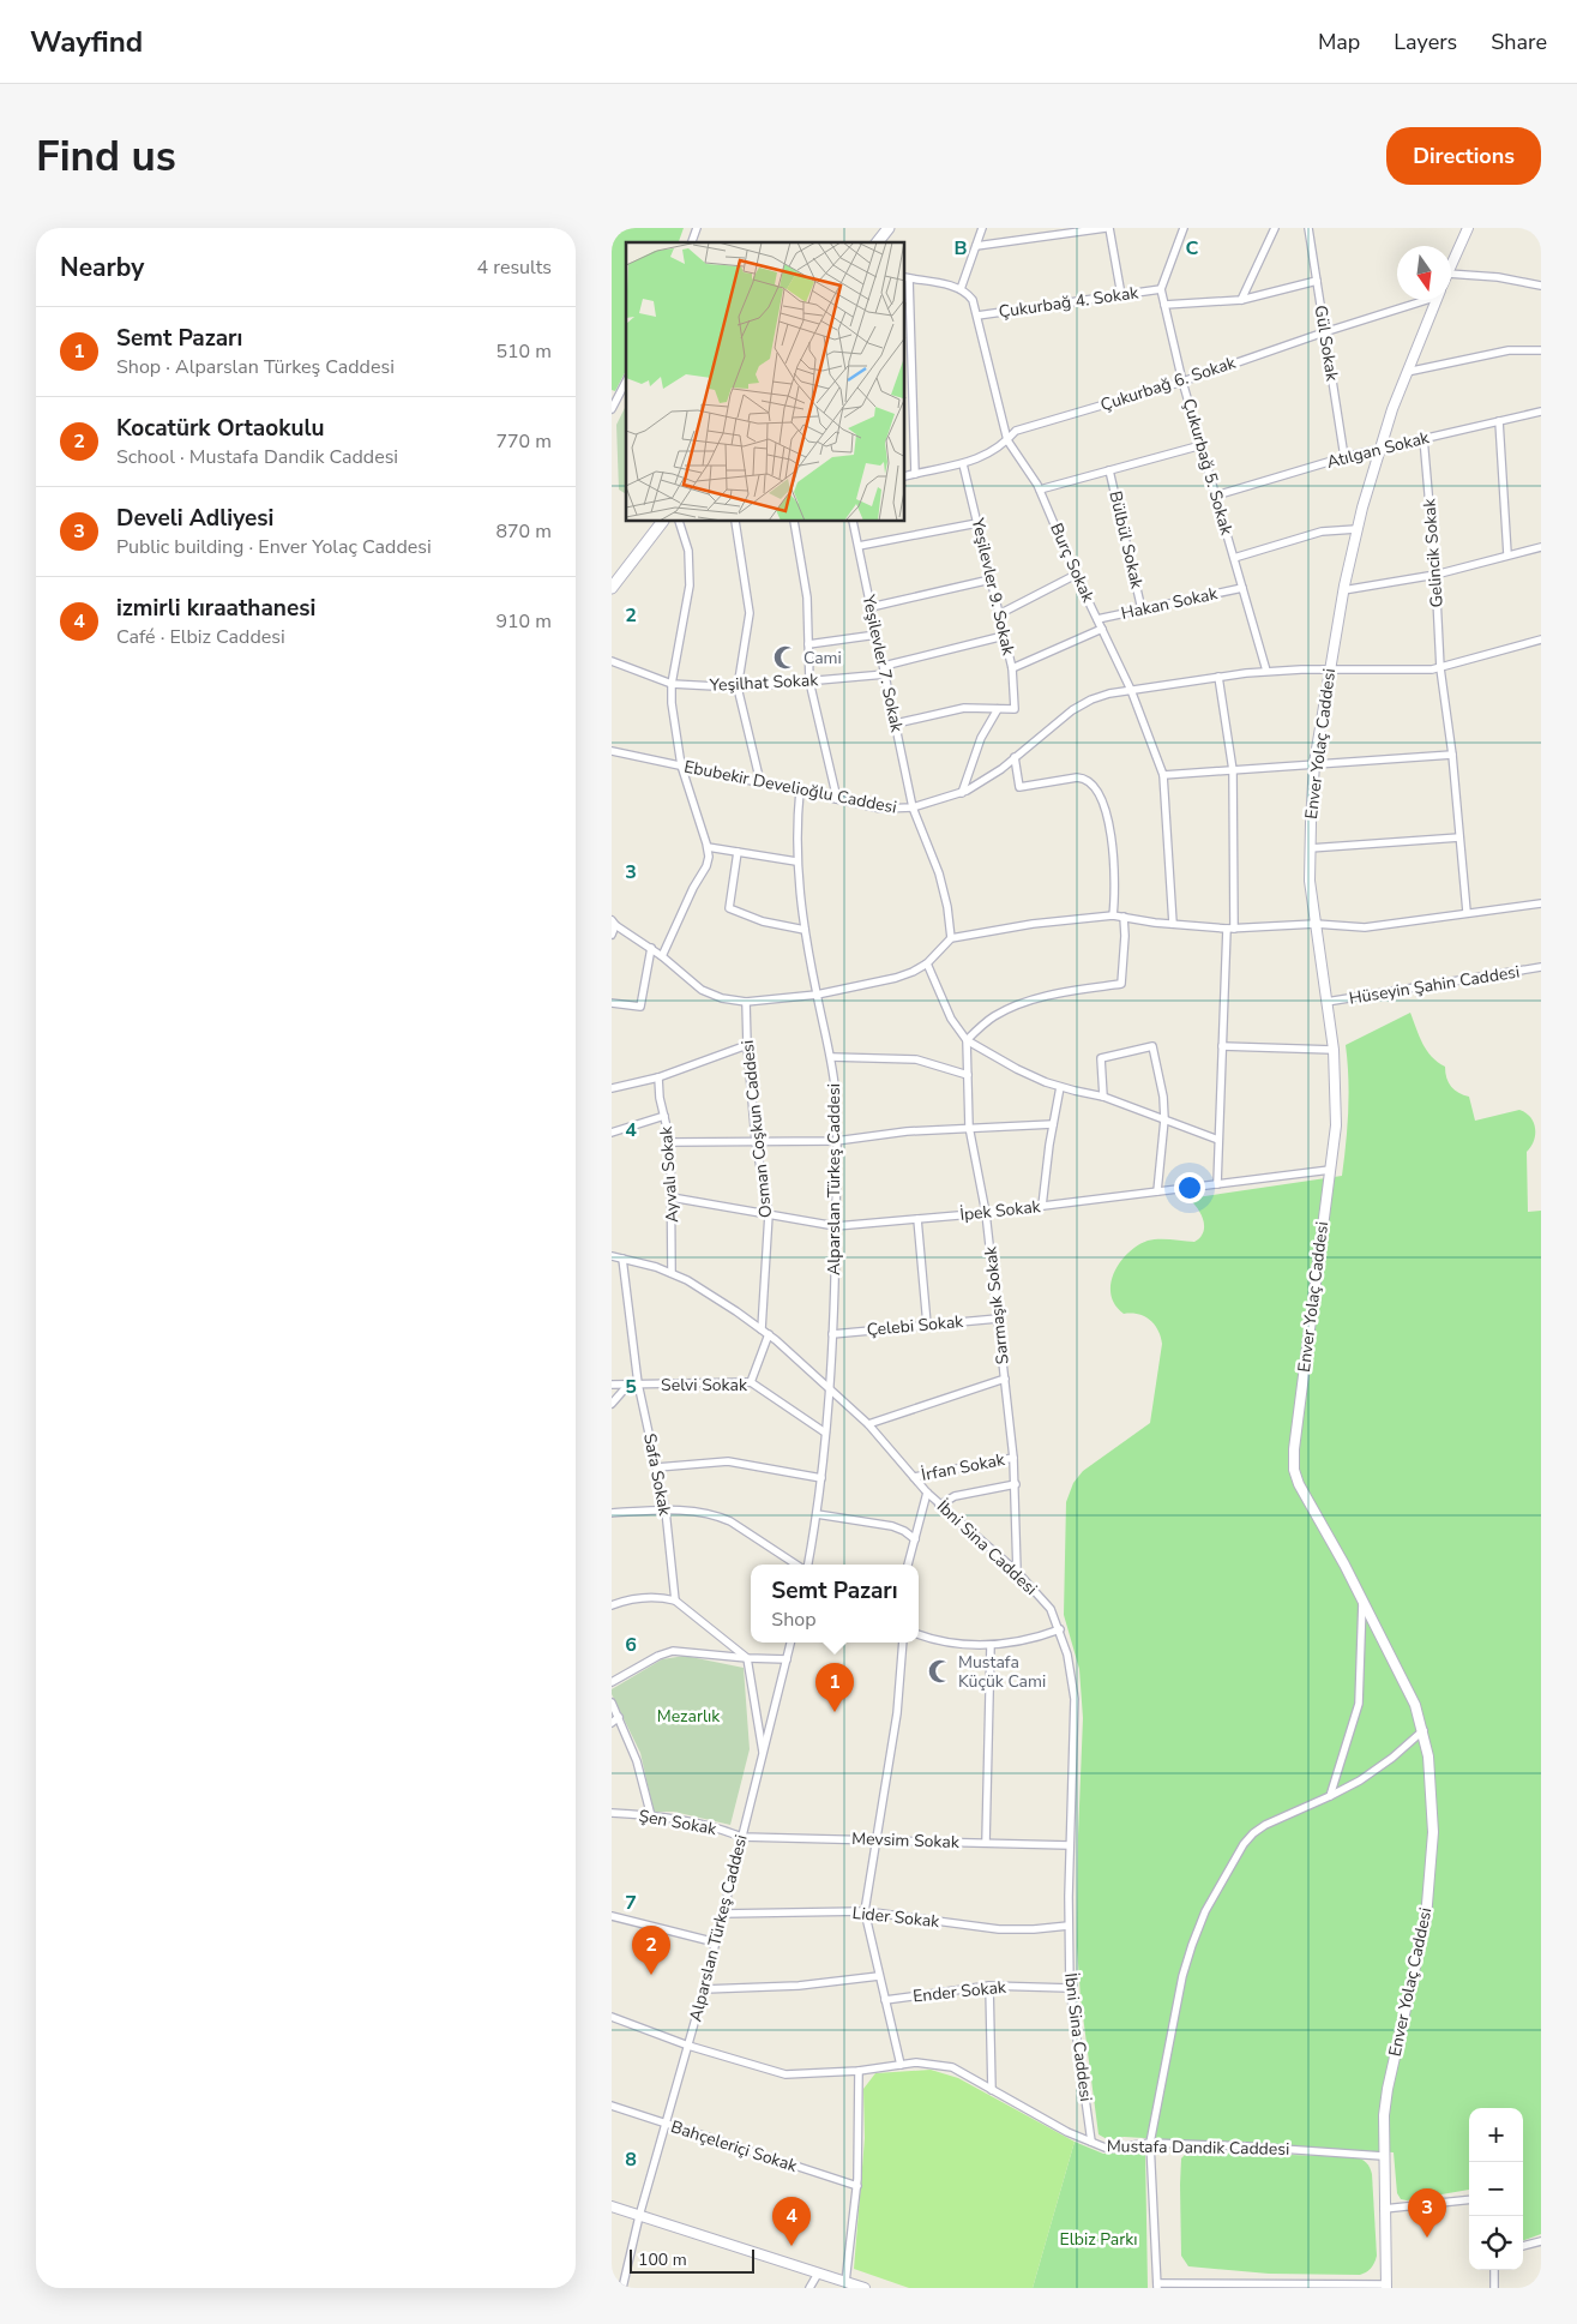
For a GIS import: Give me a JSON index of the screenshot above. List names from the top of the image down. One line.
{"streets":{"street":["Çukurbağ 4. Sokak","Gül Sokak","Çukurbağ 6. Sokak","Atılgan Sokak","Çukurbağ 5. Sokak","Bülbül Sokak","Gelincik Sokak","Burç Sokak","Yeşilevler 9. Sokak","Hakan Sokak","Yeşilevler 7. Sokak","Yeşilhat Sokak","Enver Yolaç Caddesi","Ebubekir Develioğlu Caddesi","Hüseyin Şahin Caddesi","Osman Coşkun Caddesi","Ayvalı Sokak","Alparslan Türkeş Caddesi","İpek Sokak","Sarmaşık Sokak","Çelebi Sokak","Selvi Sokak","İrfan Sokak","Safa Sokak","İbni Sina Caddesi","Şen Sokak","Mevsim Sokak","Lider Sokak","Ender Sokak","Bahçeleriçi Sokak","Mustafa Dandik Caddesi"]},"crossings":[["Çukurbağ 4. Sokak","Çukurbağ 5. Sokak"],["Çukurbağ 4. Sokak","Burç Sokak"],["Gül Sokak","Çukurbağ 6. Sokak"],["Gül Sokak","Atılgan Sokak"],["Çukurbağ 6. Sokak","Çukurbağ 5. Sokak"],["Çukurbağ 6. Sokak","Burç Sokak"],["Çukurbağ 6. Sokak","Yeşilevler 9. Sokak"],["Atılgan Sokak","Çukurbağ 5. Sokak"],["Atılgan Sokak","Gelincik Sokak"],["Atılgan Sokak","Enver Yolaç Caddesi"],["Çukurbağ 5. Sokak","Hakan Sokak"],["Çukurbağ 5. Sokak","Ebubekir Develioğlu Caddesi"],["Bülbül Sokak","Hakan Sokak"],["Gelincik Sokak","Ebubekir Develioğlu Caddesi"],["Burç Sokak","Hakan Sokak"],["Burç Sokak","Ebubekir Develioğlu Caddesi"],["Yeşilevler 9. Sokak","Yeşilhat Sokak"],["Yeşilevler 7. Sokak","Yeşilhat Sokak"],["Yeşilevler 7. Sokak","Ebubekir Develioğlu Caddesi"],["Enver Yolaç Caddesi","Ebubekir Develioğlu Caddesi"],["Enver Yolaç Caddesi","Hüseyin Şahin Caddesi"],["Enver Yolaç Caddesi","İpek Sokak"],["Enver Yolaç Caddesi","Mustafa Dandik Caddesi"],["Ebubekir Develioğlu Caddesi","Alparslan Türkeş Caddesi"],["Osman Coşkun Caddesi","İpek Sokak"],["Osman Coşkun Caddesi","Selvi Sokak"],["Osman Coşkun Caddesi","İbni Sina Caddesi"],["Ayvalı Sokak","İpek Sokak"],["Ayvalı Sokak","İbni Sina Caddesi"],["Alparslan Türkeş Caddesi","İpek Sokak"],["Alparslan Türkeş Caddesi","Çelebi Sokak"],["Alparslan Türkeş Caddesi","Selvi Sokak"],["Alparslan Türkeş Caddesi","İbni Sina Caddesi"],["Alparslan Türkeş Caddesi","Şen Sokak"],["Alparslan Türkeş Caddesi","Mevsim Sokak"],["Alparslan Türkeş Caddesi","Lider Sokak"],["Alparslan Türkeş Caddesi","Bahçeleriçi Sokak"],["Alparslan Türkeş Caddesi","Mustafa Dandik Caddesi"],["İpek Sokak","Sarmaşık Sokak"],["Sarmaşık Sokak","Çelebi Sokak"],["Sarmaşık Sokak","İrfan Sokak"],["Sarmaşık Sokak","İbni Sina Caddesi"],["Selvi Sokak","Safa Sokak"],["İrfan Sokak","İbni Sina Caddesi"],["Safa Sokak","İbni Sina Caddesi"],["İbni Sina Caddesi","Mevsim Sokak"],["İbni Sina Caddesi","Lider Sokak"],["İbni Sina Caddesi","Ender Sokak"],["İbni Sina Caddesi","Mustafa Dandik Caddesi"],["Şen Sokak","Mevsim Sokak"]],"parks":["Mezarlık","Elbiz Parkı"],"places":{"mosque":["Cami","Mustafa Küçük Cami"]},"scale_bar":"100 m","north":"bottom","page":{"header":"Wayfind","nav":["Map","Layers","Share"],"buttons":"Directions","title":"Find us","heading":["Nearby","4 results"],"list":[{"mark":"1","name":"Semt Pazarı","note":"Shop · Alparslan Türkeş Caddesi","value":"510 m"},{"mark":"2","name":"Kocatürk Ortaokulu","note":"School · Mustafa Dandik Caddesi","value":"770 m"},{"mark":"3","name":"Develi Adliyesi","note":"Public building · Enver Yolaç Caddesi","value":"870 m"},{"mark":"4","name":"izmirli kıraathanesi","note":"Café · Elbiz Caddesi","value":"910 m"}],"popup":["Semt Pazarı","Shop"],"pins":["1","2","3","4"],"map_buttons":["+","−"],"scale":"100 m"},"grid":{"columns":["B","C"],"rows":["2","3","4","5","6","7","8"]}}
